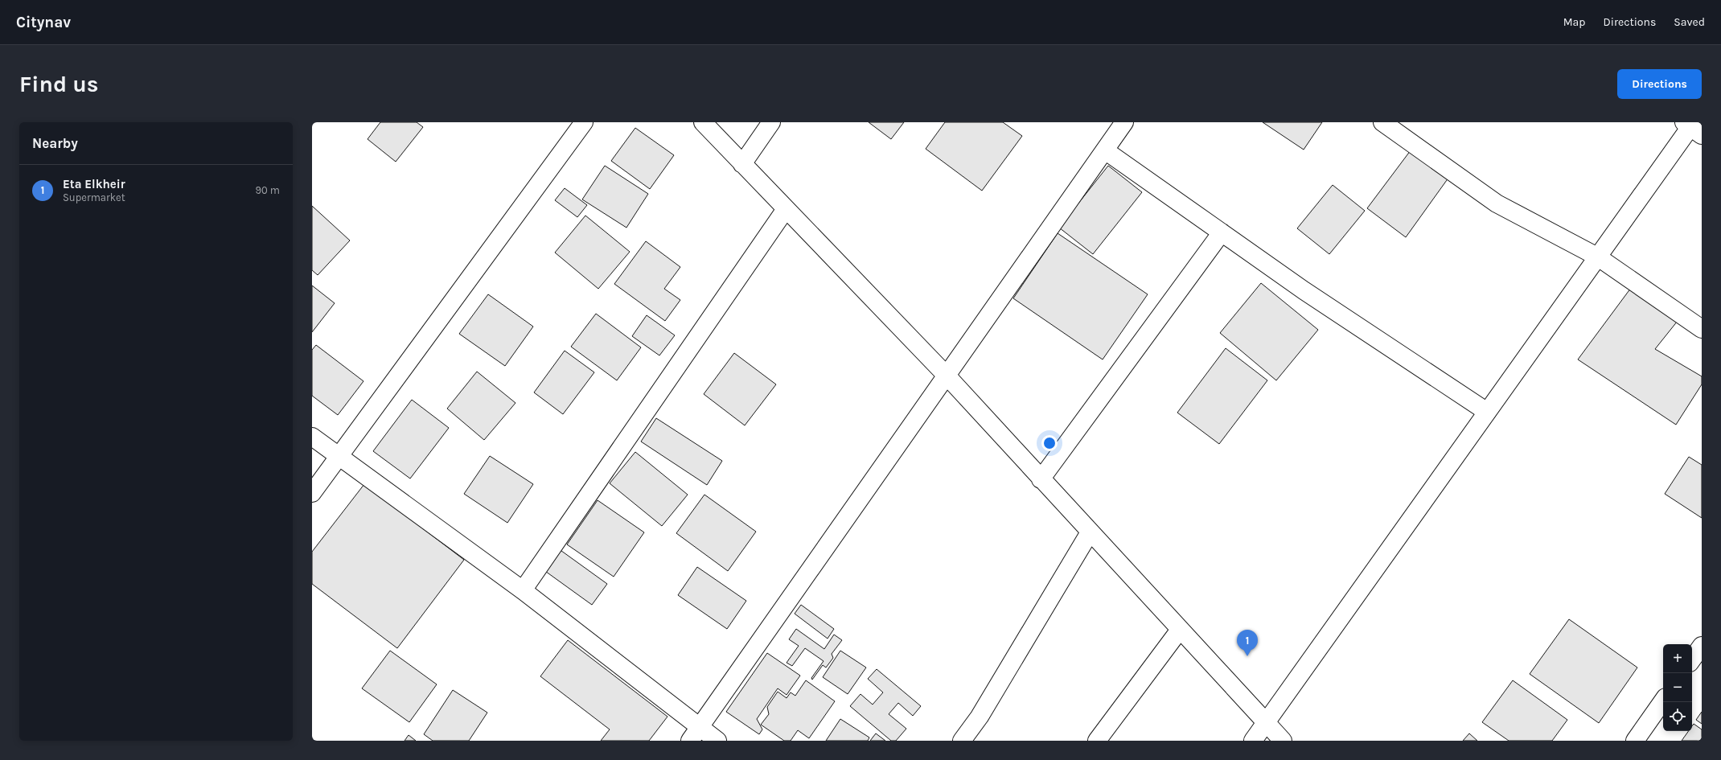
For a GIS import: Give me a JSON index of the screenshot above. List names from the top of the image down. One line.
{"page":{"header":"Citynav","nav":["Map","Directions","Saved"],"buttons":"Directions","title":"Find us","heading":"Nearby","list":[{"mark":"1","name":"Eta Elkheir","note":"Supermarket","value":"90 m"}],"pins":"1","map_buttons":["+","−"]}}
